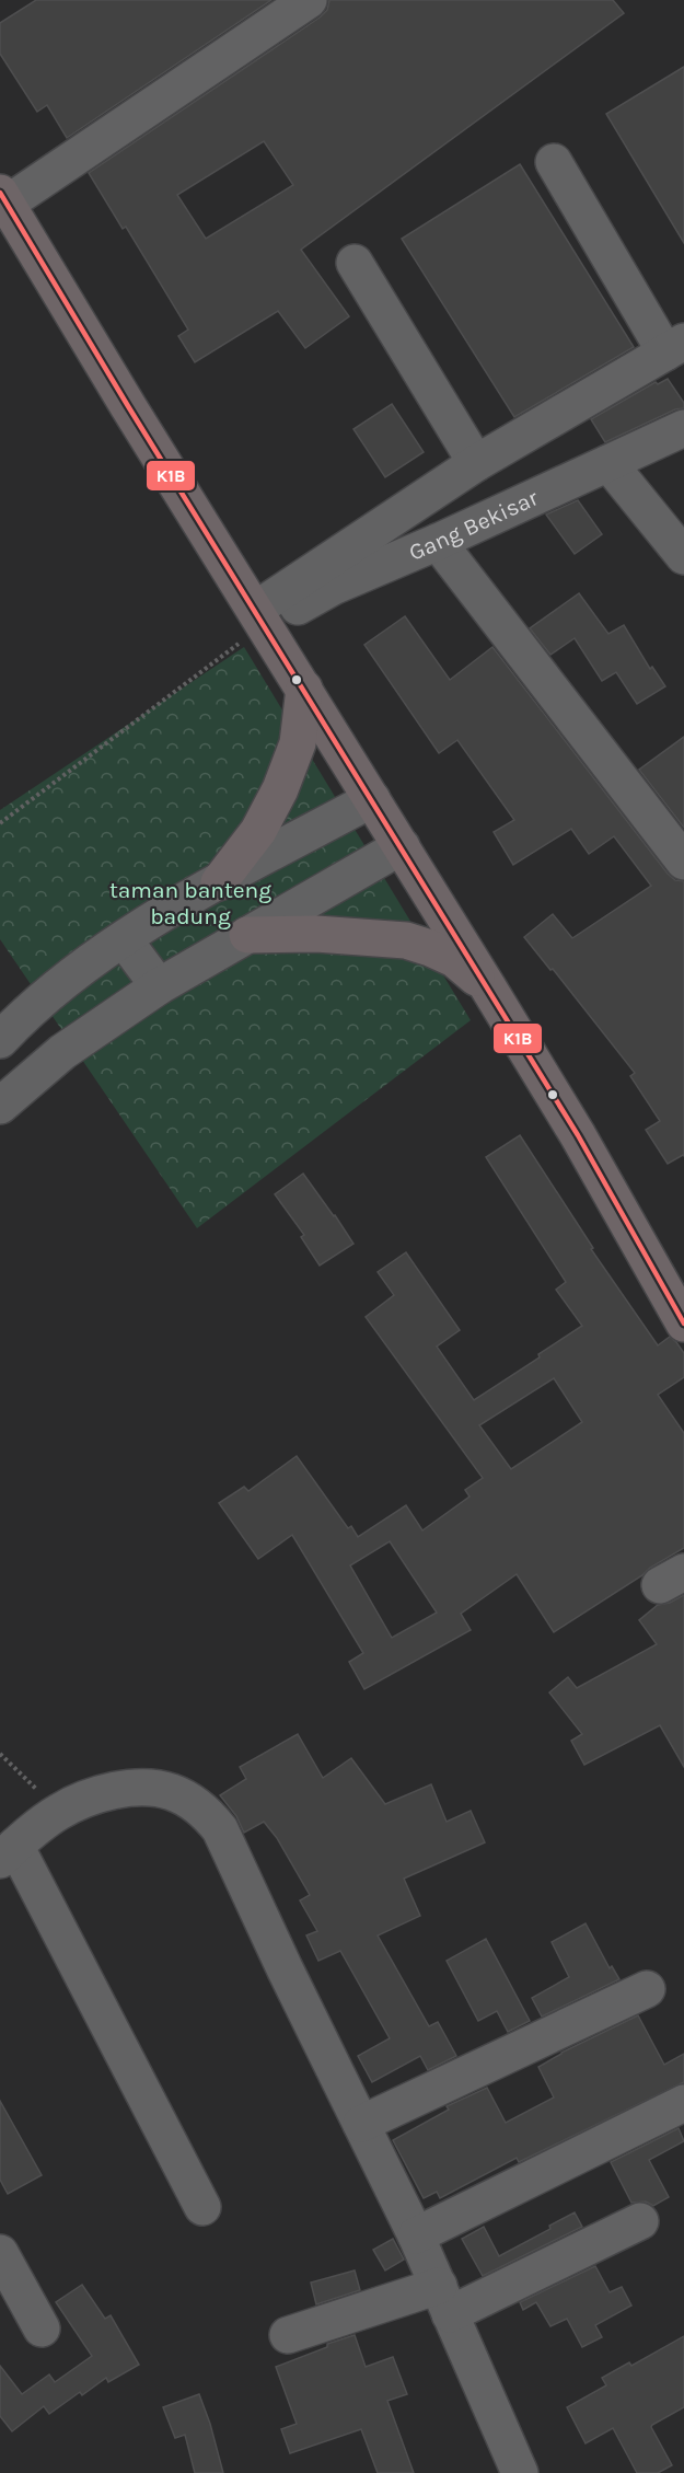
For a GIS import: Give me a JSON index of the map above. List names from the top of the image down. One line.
{"streets":{"street":["Gang Bekisar"]},"parks":["taman banteng badung"],"lines":["transit line K1B"]}
